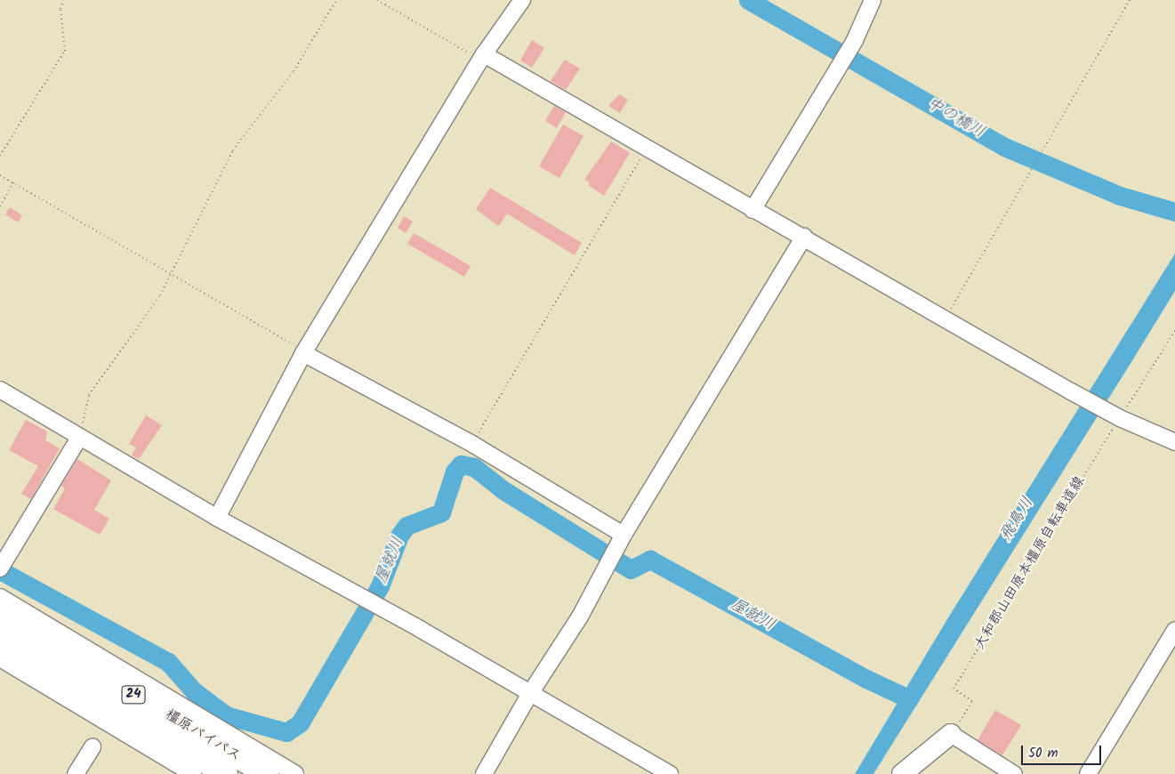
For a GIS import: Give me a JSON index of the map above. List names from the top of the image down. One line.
{"streets":{"highway":["24","橿原バイパス"],"path":["大和郡山田原本橿原自転車道線"]},"water":["中の橋川","飛鳥川","屋就川"],"scale_bar":"50 m"}
